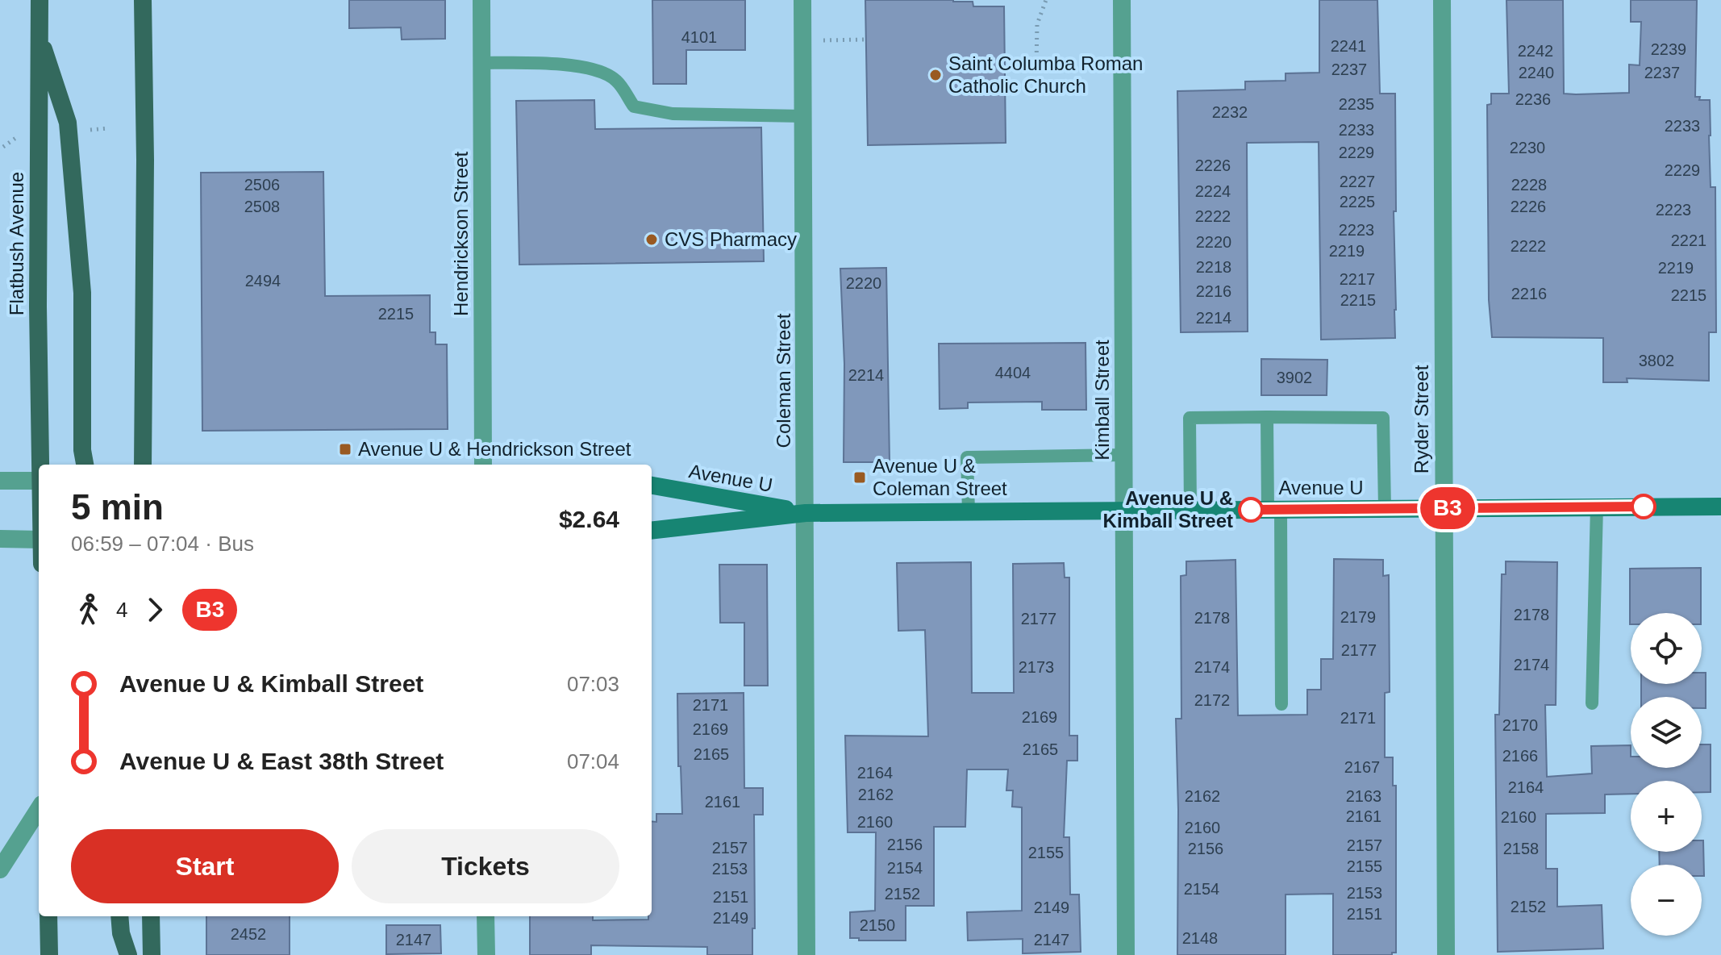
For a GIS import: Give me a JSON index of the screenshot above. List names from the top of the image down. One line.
{"streets":{"main road":["Flatbush Avenue","Avenue U"],"street":["Hendrickson Street","Coleman Street","Kimball Street","Ryder Street"]},"crossings":[["Coleman Street","Avenue U"],["Kimball Street","Avenue U"],["Ryder Street","Avenue U"]],"places":{"other":["Saint Columba Roman Catholic Church","CVS Pharmacy","Avenue U & Kimball Street"],"transit":["Avenue U & Hendrickson Street","Avenue U & Coleman Street"]},"lines":["bus line B3"],"house_numbers":["4101","2241","2239","2242","2237","2240","2237","2236","2235","2232","2233","2233","2230","2229","2226","2229","2227","2506","2228","2224","2225","2508","2226","2223","2222","2223","2221","2220","2222","2219","2218","2219","2217","2494","2220","2216","2216","2215","2215","2215","2214","3802","4404","2214","3902","2178","2179","2178","2177","2177","2174","2173","2174","2172","2171","2169","2171","2170","2169","2165","2165","2166","2167","2164","2164","2162","2162","2163","2161","2161","2160","2160","2160","2156","2157","2157","2156","2158","2155","2155","2154","2153","2154","2153","2152","2151","2152","2149","2151","2149","2150","2452","2148","2147","2147"],"page":{"on_map":"B3","heading":["5 min","06:59 – 07:04 · Bus","$2.64"],"legs":["4","B3"],"map_buttons":["+","−"],"list":[{"name":"Avenue U & Kimball Street","value":"07:03"},{"name":"Avenue U & East 38th Street","value":"07:04"}],"buttons":["Start","Tickets"]}}
